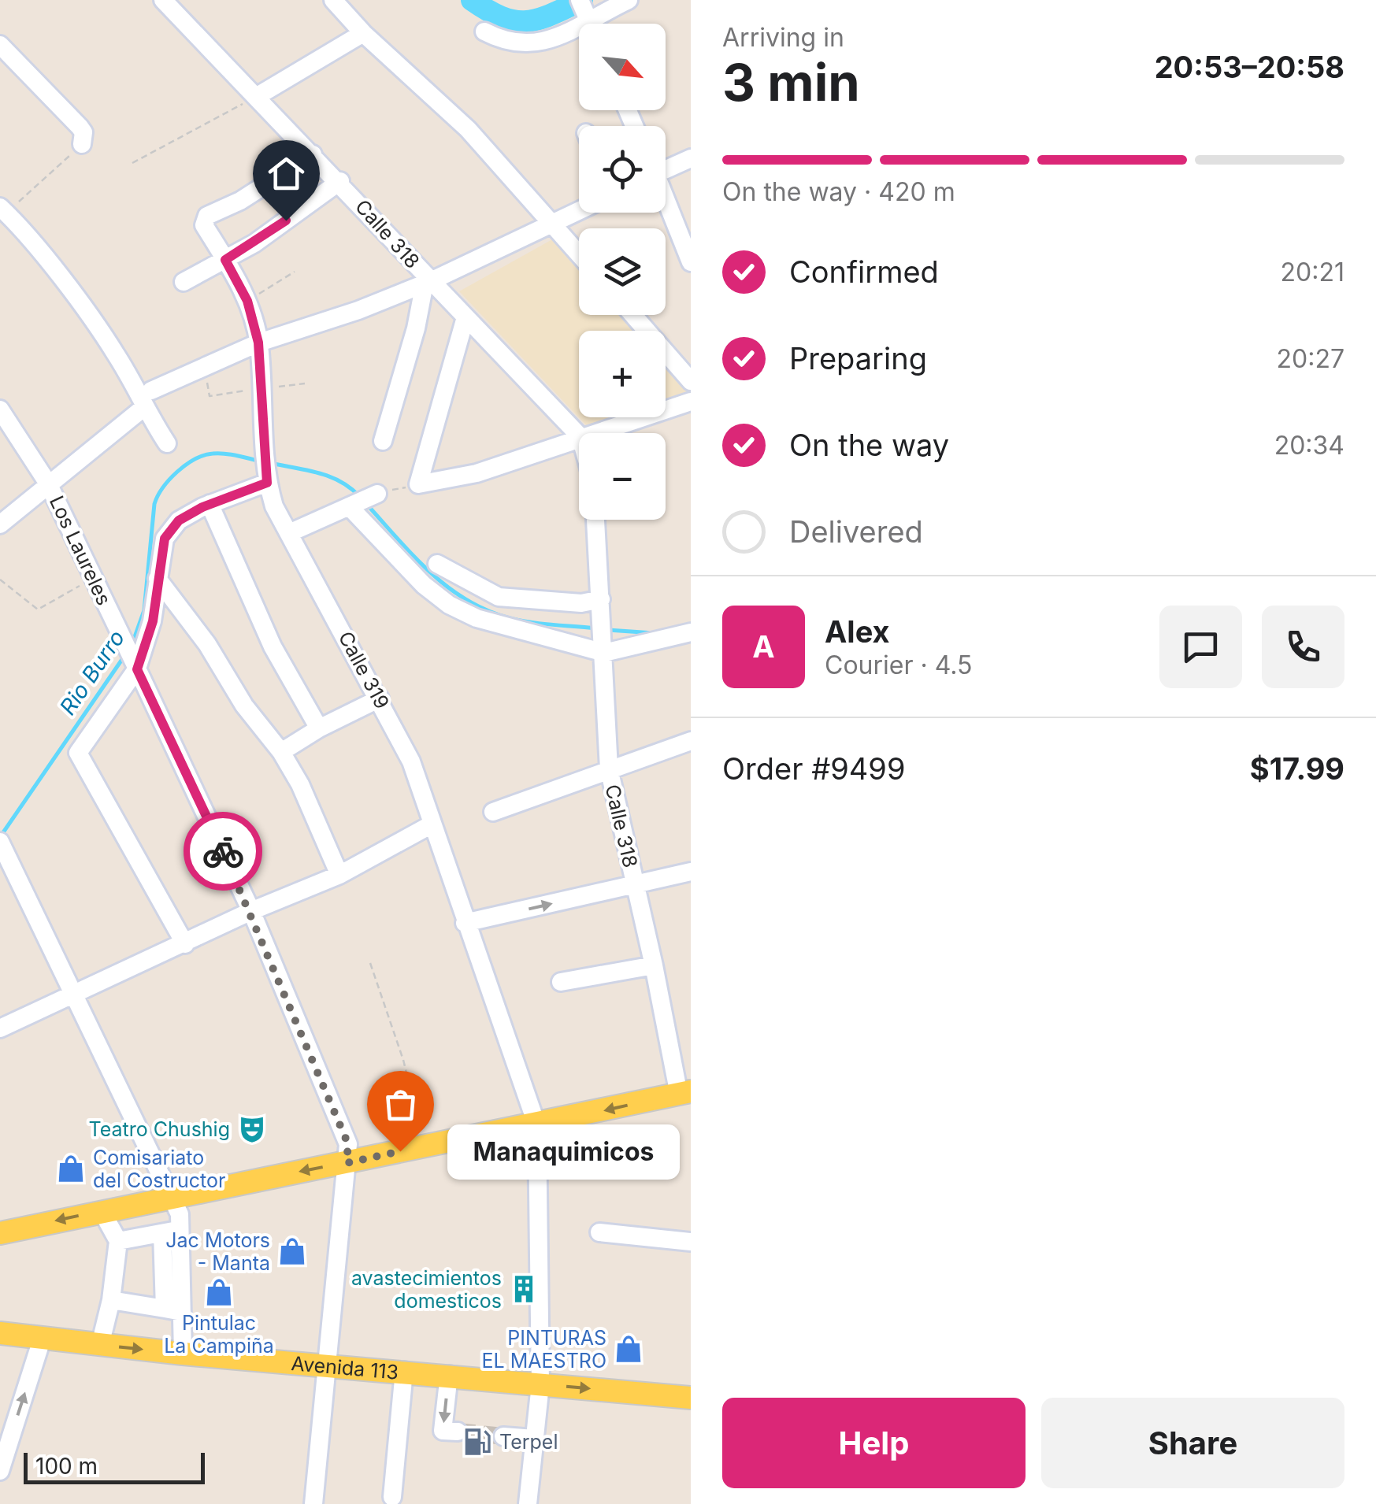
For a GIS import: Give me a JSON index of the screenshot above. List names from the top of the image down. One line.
{"streets":{"main road":["Avenida 113"],"street":["Calle 318","Los Laureles","Calle 319"]},"crossings":[["Calle 318","Calle 319"],["Los Laureles","Avenida 113"],["Calle 319","Avenida 113"]],"water":["Rio Burro"],"places":{"theatre":["Teatro Chushig"],"other":["Manaquimicos"],"shop":["Comisariato del Costructor","Jac Motors - Manta","Pintulac La Campiña","PINTURAS EL MAESTRO"],"building":["avastecimientos domesticos"],"fuel station":["Terpel"]},"scale_bar":"100 m","north":"bottom right","page":{"heading":["3 min","Arriving in","20:53–20:58"],"panel":["Alex","Courier · 4.5","Order #9499","$17.99"],"map_buttons":["+","−"],"bar":"On the way · 420 m","list":[["Confirmed","20:21"],["Preparing","20:27"],["On the way","20:34"],"Delivered"],"round":"A","bubble":"Manaquimicos","buttons":["Help","Share"],"scale":"100 m"}}
